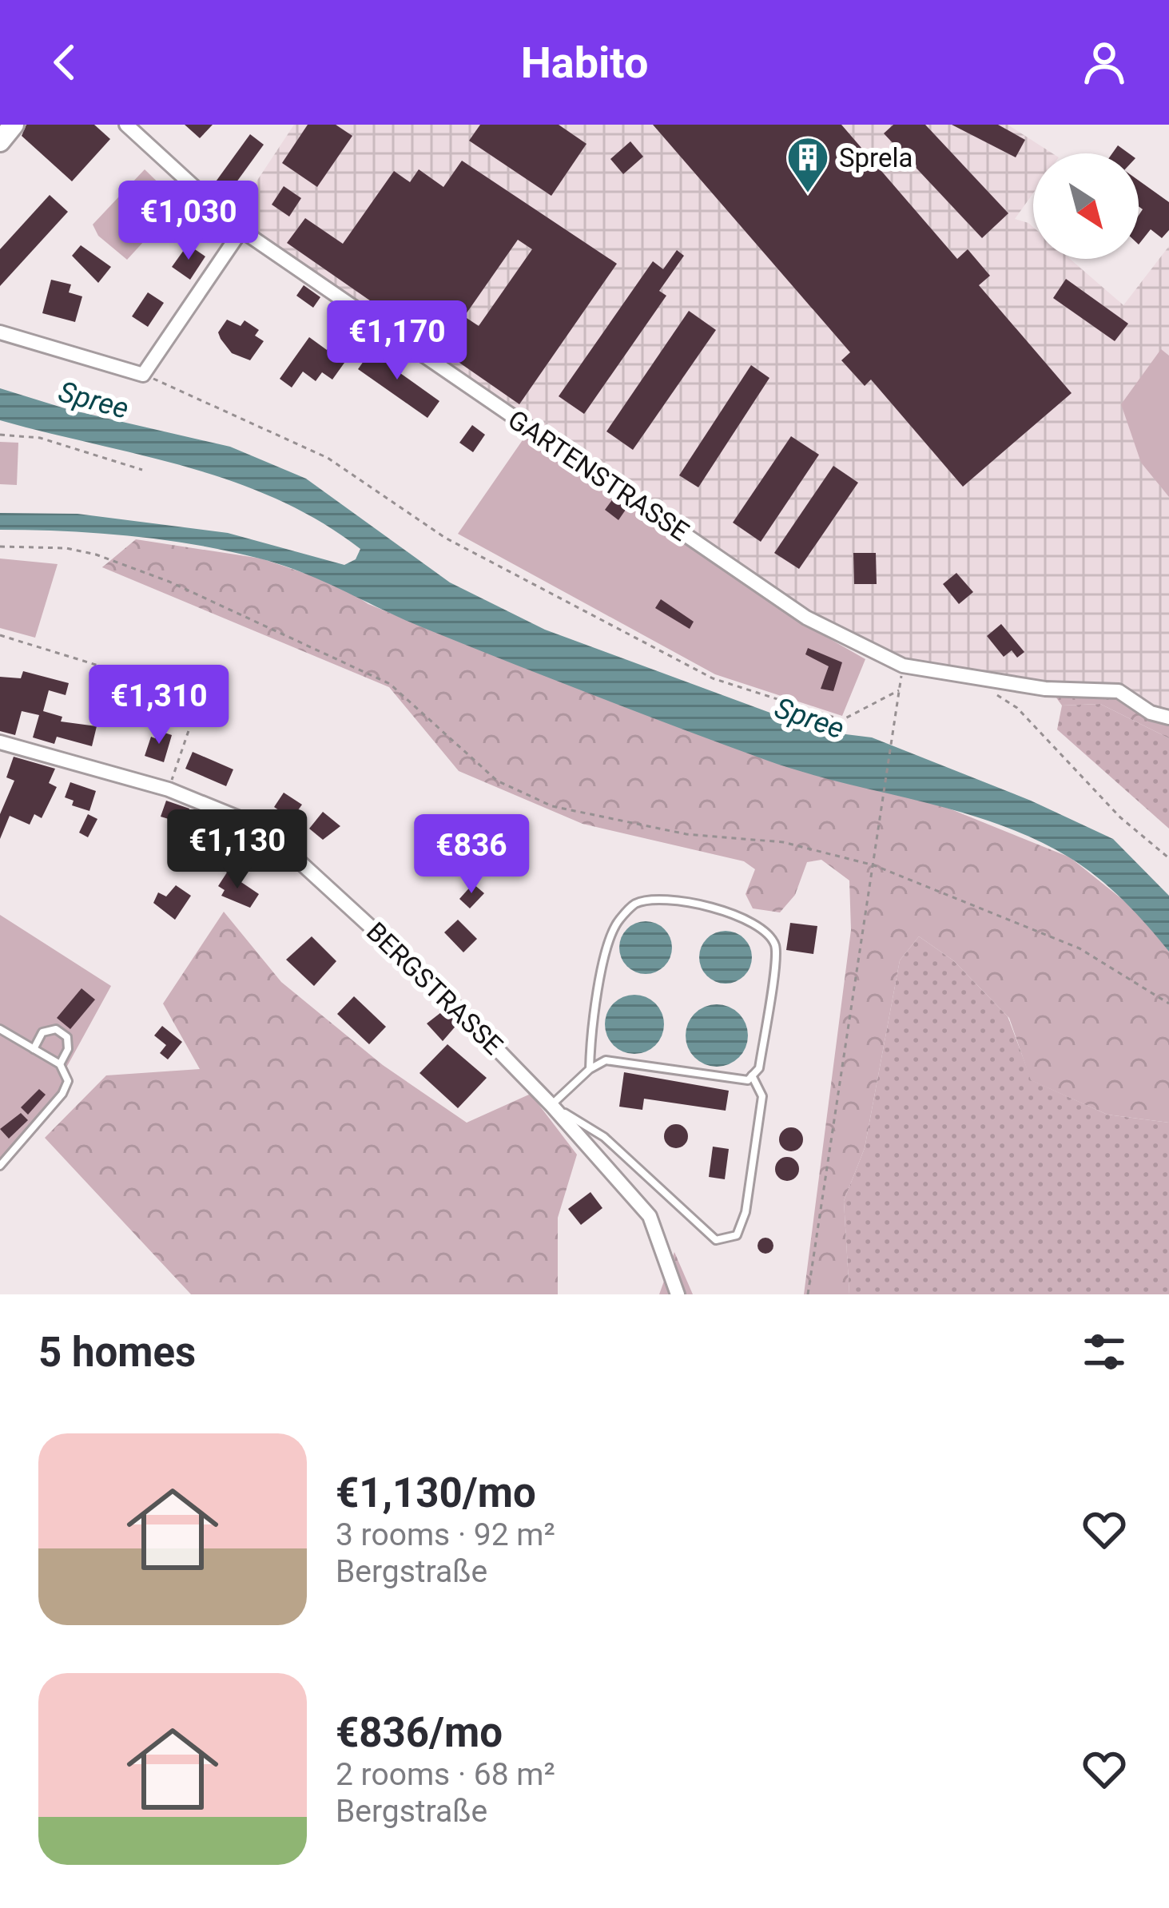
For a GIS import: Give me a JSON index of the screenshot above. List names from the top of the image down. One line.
{"streets":{"street":["GARTENSTRASSE","BERGSTRASSE"]},"water":["Spree"],"places":{"building":["Sprela"]},"north":"bottom right","page":{"header":"Habito","price":["€1,030","€1,170","€1,310","€1,130","€836"],"heading":"5 homes","list":[{"name":"€1,130/mo","note":"3 rooms · 92 m² · Bergstraße"},{"name":"€836/mo","note":"2 rooms · 68 m² · Bergstraße"}]}}
